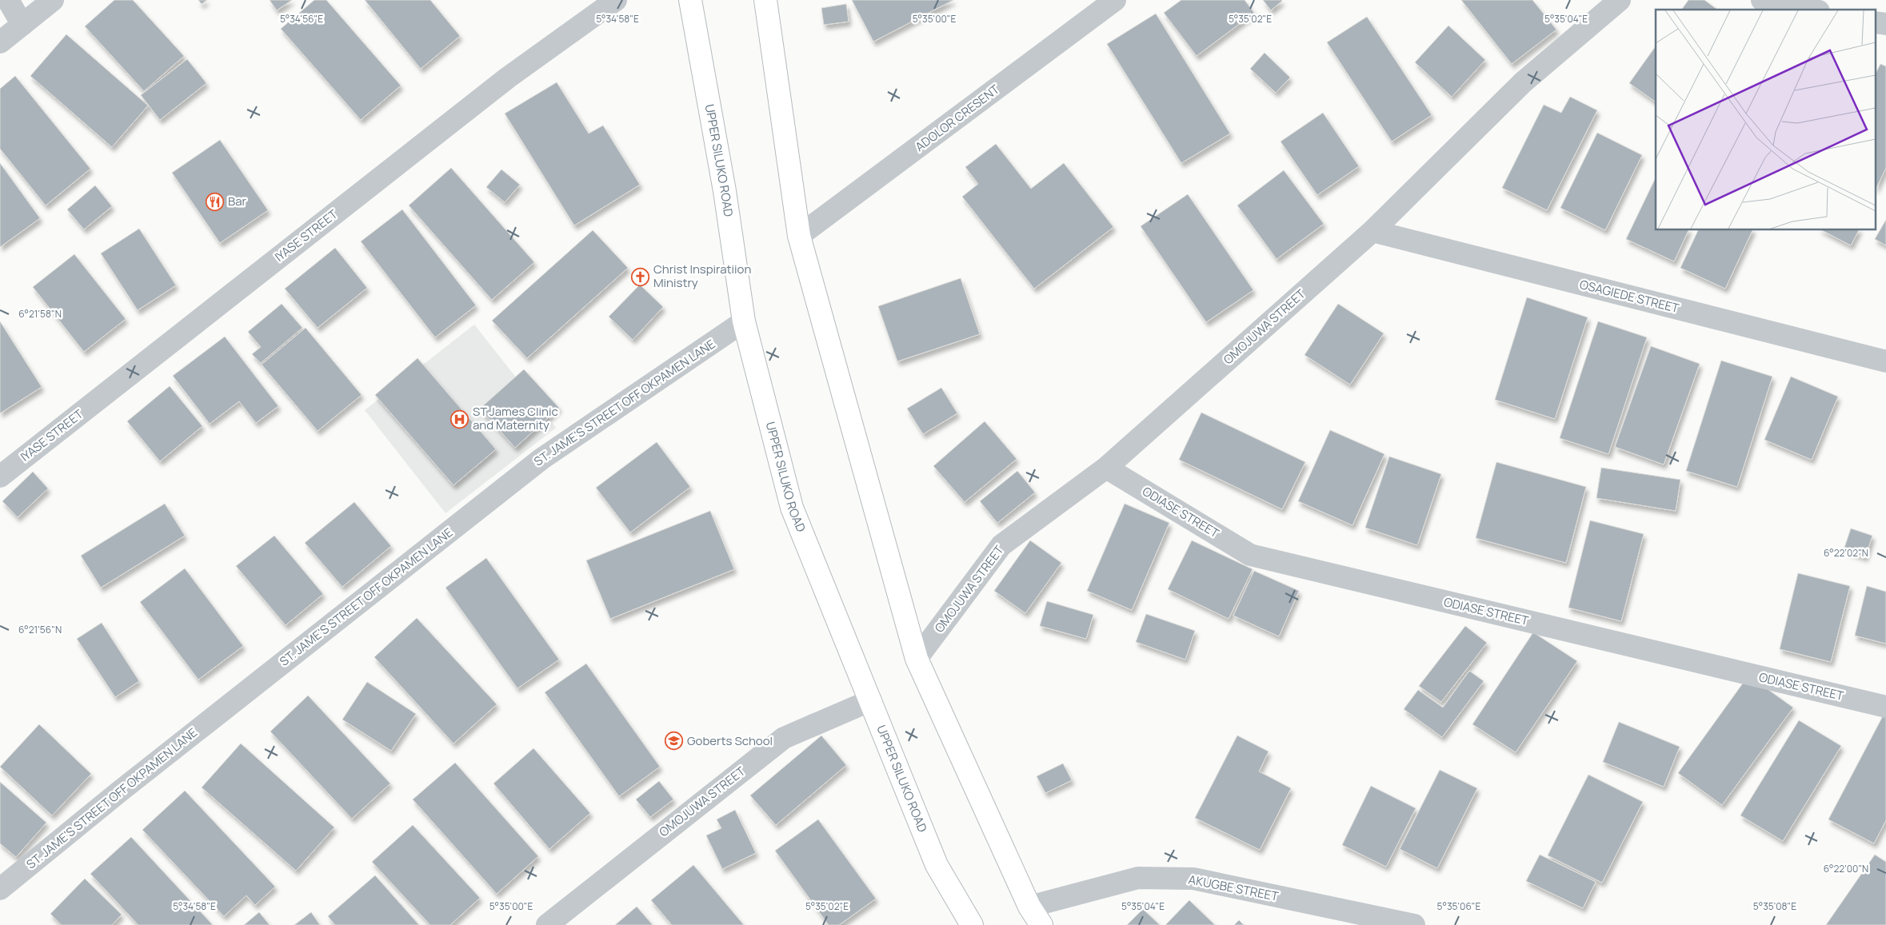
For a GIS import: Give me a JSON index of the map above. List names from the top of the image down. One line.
{"streets":{"main road":["UPPER SILUKO ROAD"],"street":["ADOLOR CRESENT","IYASE STREET","OSAGIEDE STREET","OMOJUWA STREET","ST. JAME'S STREET OFF OKPAMEN LANE","ODIASE STREET","AKUGBE STREET"]},"crossings":[["UPPER SILUKO ROAD","OMOJUWA STREET"],["UPPER SILUKO ROAD","ST. JAME'S STREET OFF OKPAMEN LANE"],["OSAGIEDE STREET","OMOJUWA STREET"],["OMOJUWA STREET","ODIASE STREET"]],"places":{"restaurant":["Bar"],"church":["Christ Inspiratiion Ministry"],"hospital":["ST James Clinic and Maternity"],"school or university":["Goberts School"]},"coordinates":["5°34'56\"E","5°34'58\"E","5°35'00\"E","5°35'02\"E","5°35'04\"E","6°21'58\"N","6°22'02\"N","6°21'56\"N","6°22'00\"N","5°35'06\"E","5°35'08\"E"]}
